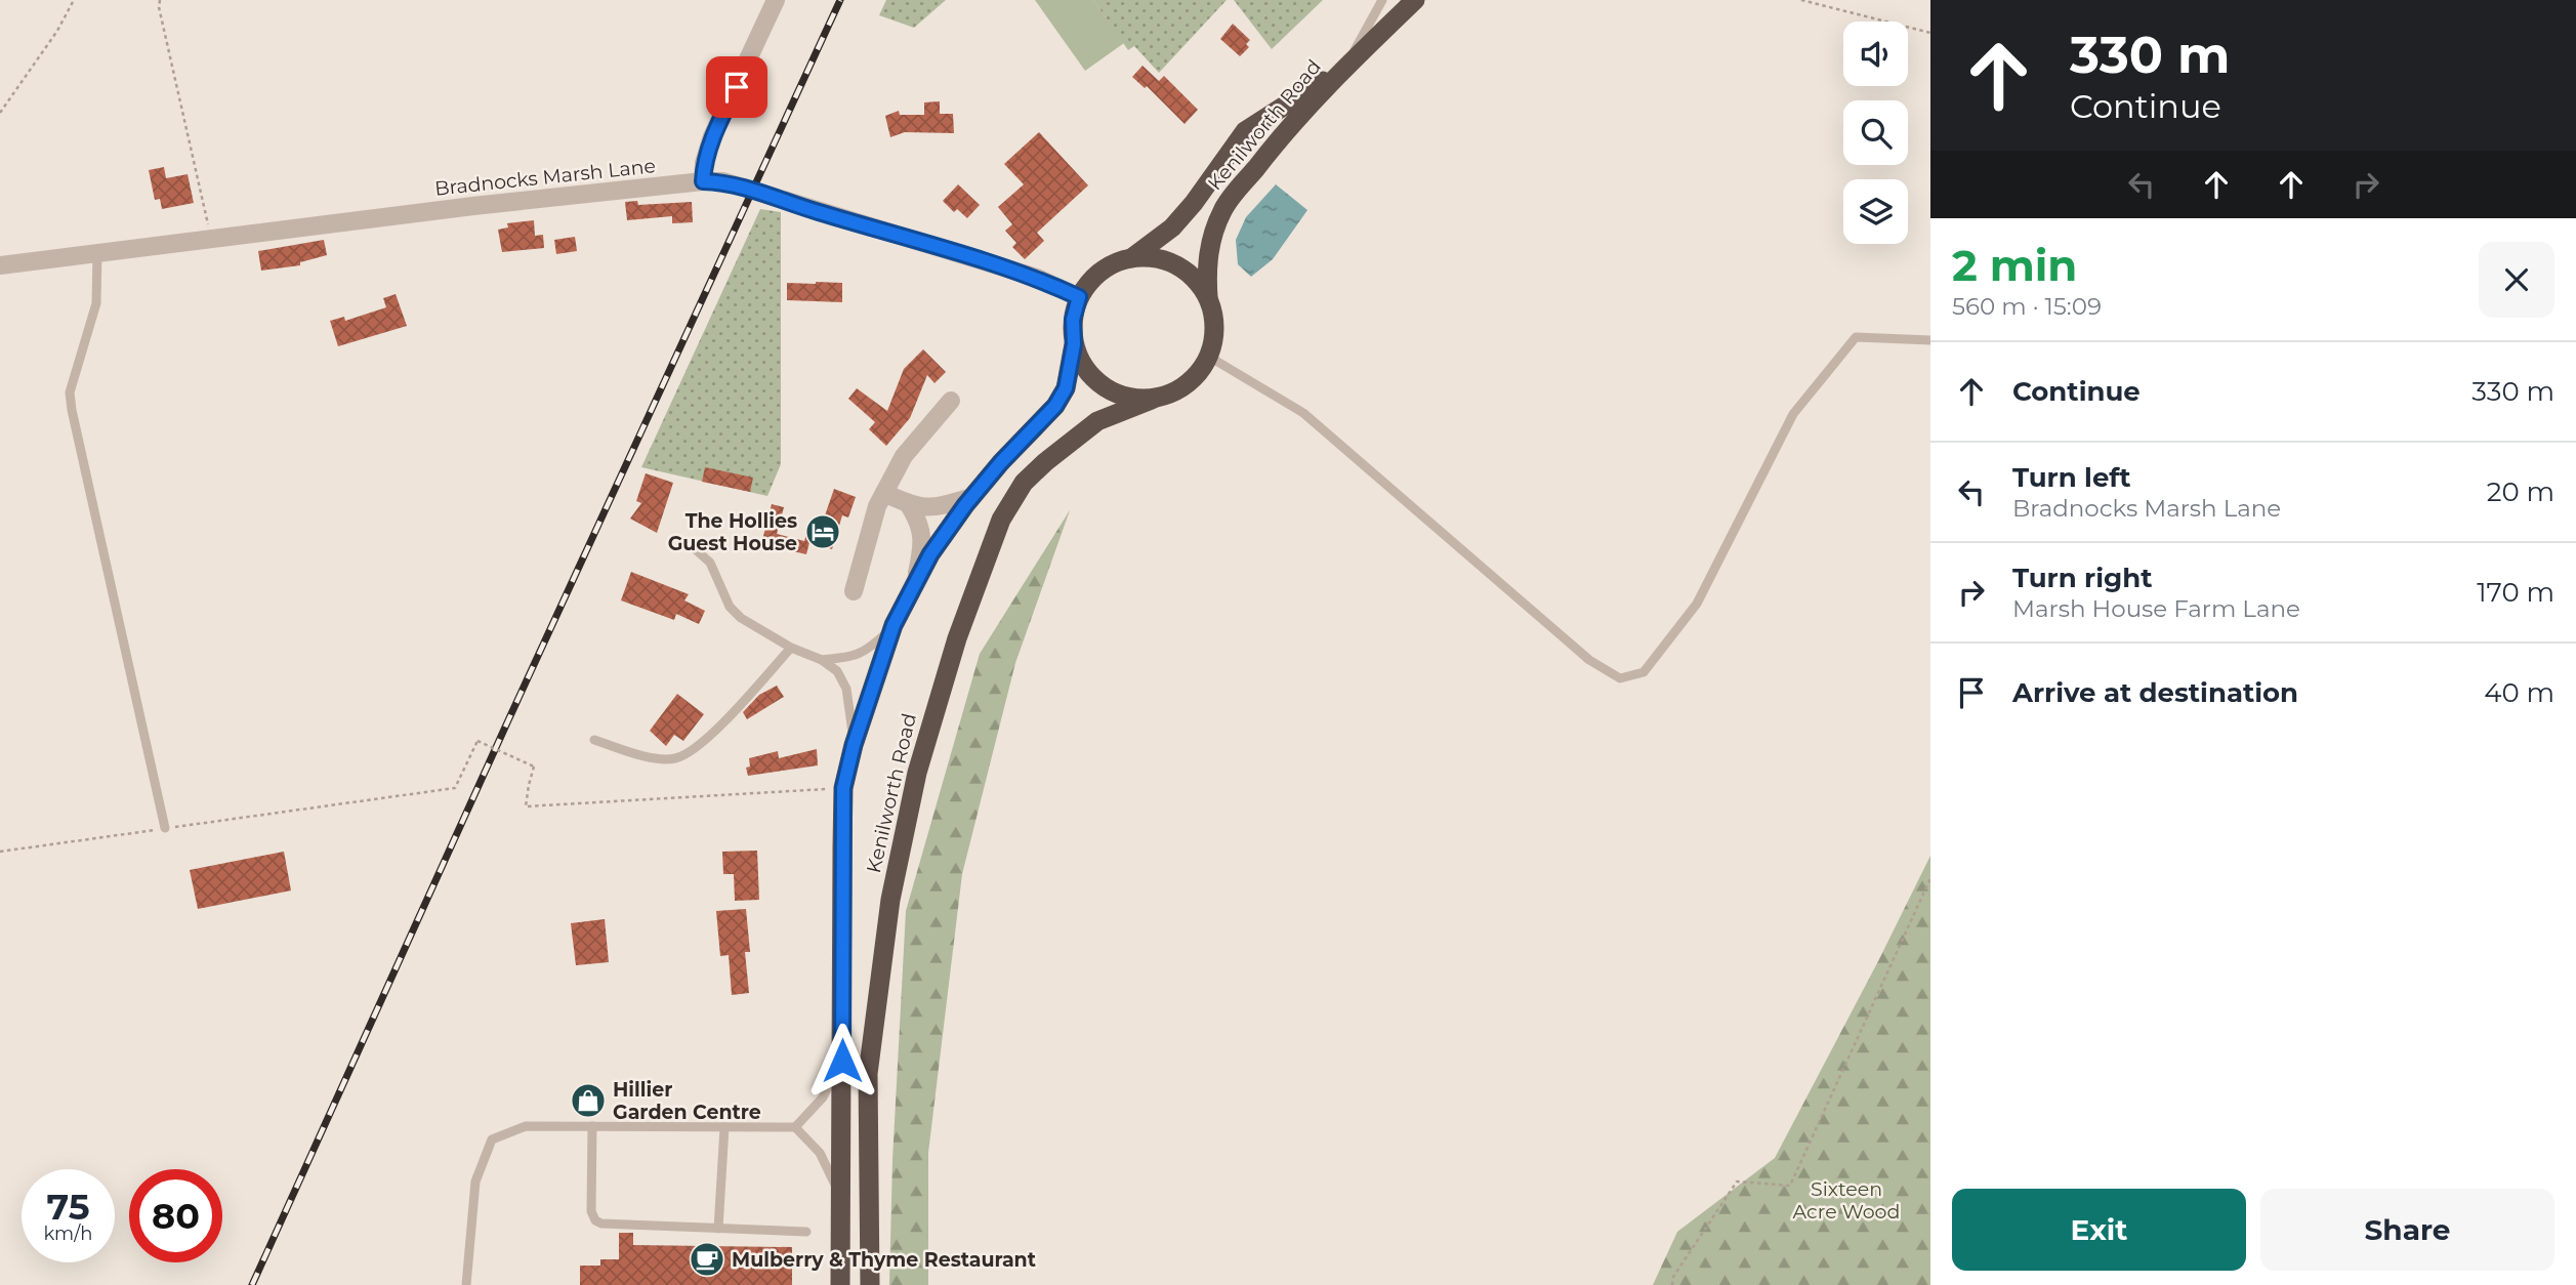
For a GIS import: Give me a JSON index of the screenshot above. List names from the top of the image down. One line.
{"streets":{"highway":["Kenilworth Road"],"street":["Bradnocks Marsh Lane"]},"crossings":[["Kenilworth Road","Bradnocks Marsh Lane"]],"parks":["Sixteen Acre Wood"],"places":{"hotel":["The Hollies Guest House"],"shop":["Hillier Garden Centre"],"cafe":["Mulberry & Thyme Restaurant"]},"page":{"turn":["330 m","Continue"],"heading":["2 min","560 m · 15:09"],"list":[{"name":"Continue","value":"330 m"},{"name":"Turn left","note":"Bradnocks Marsh Lane","value":"20 m"},{"name":"Turn right","note":"Marsh House Farm Lane","value":"170 m"},{"name":"Arrive at destination","value":"40 m"}],"speed":"75 km/h","limit":"80","buttons":["Exit","Share"]}}
